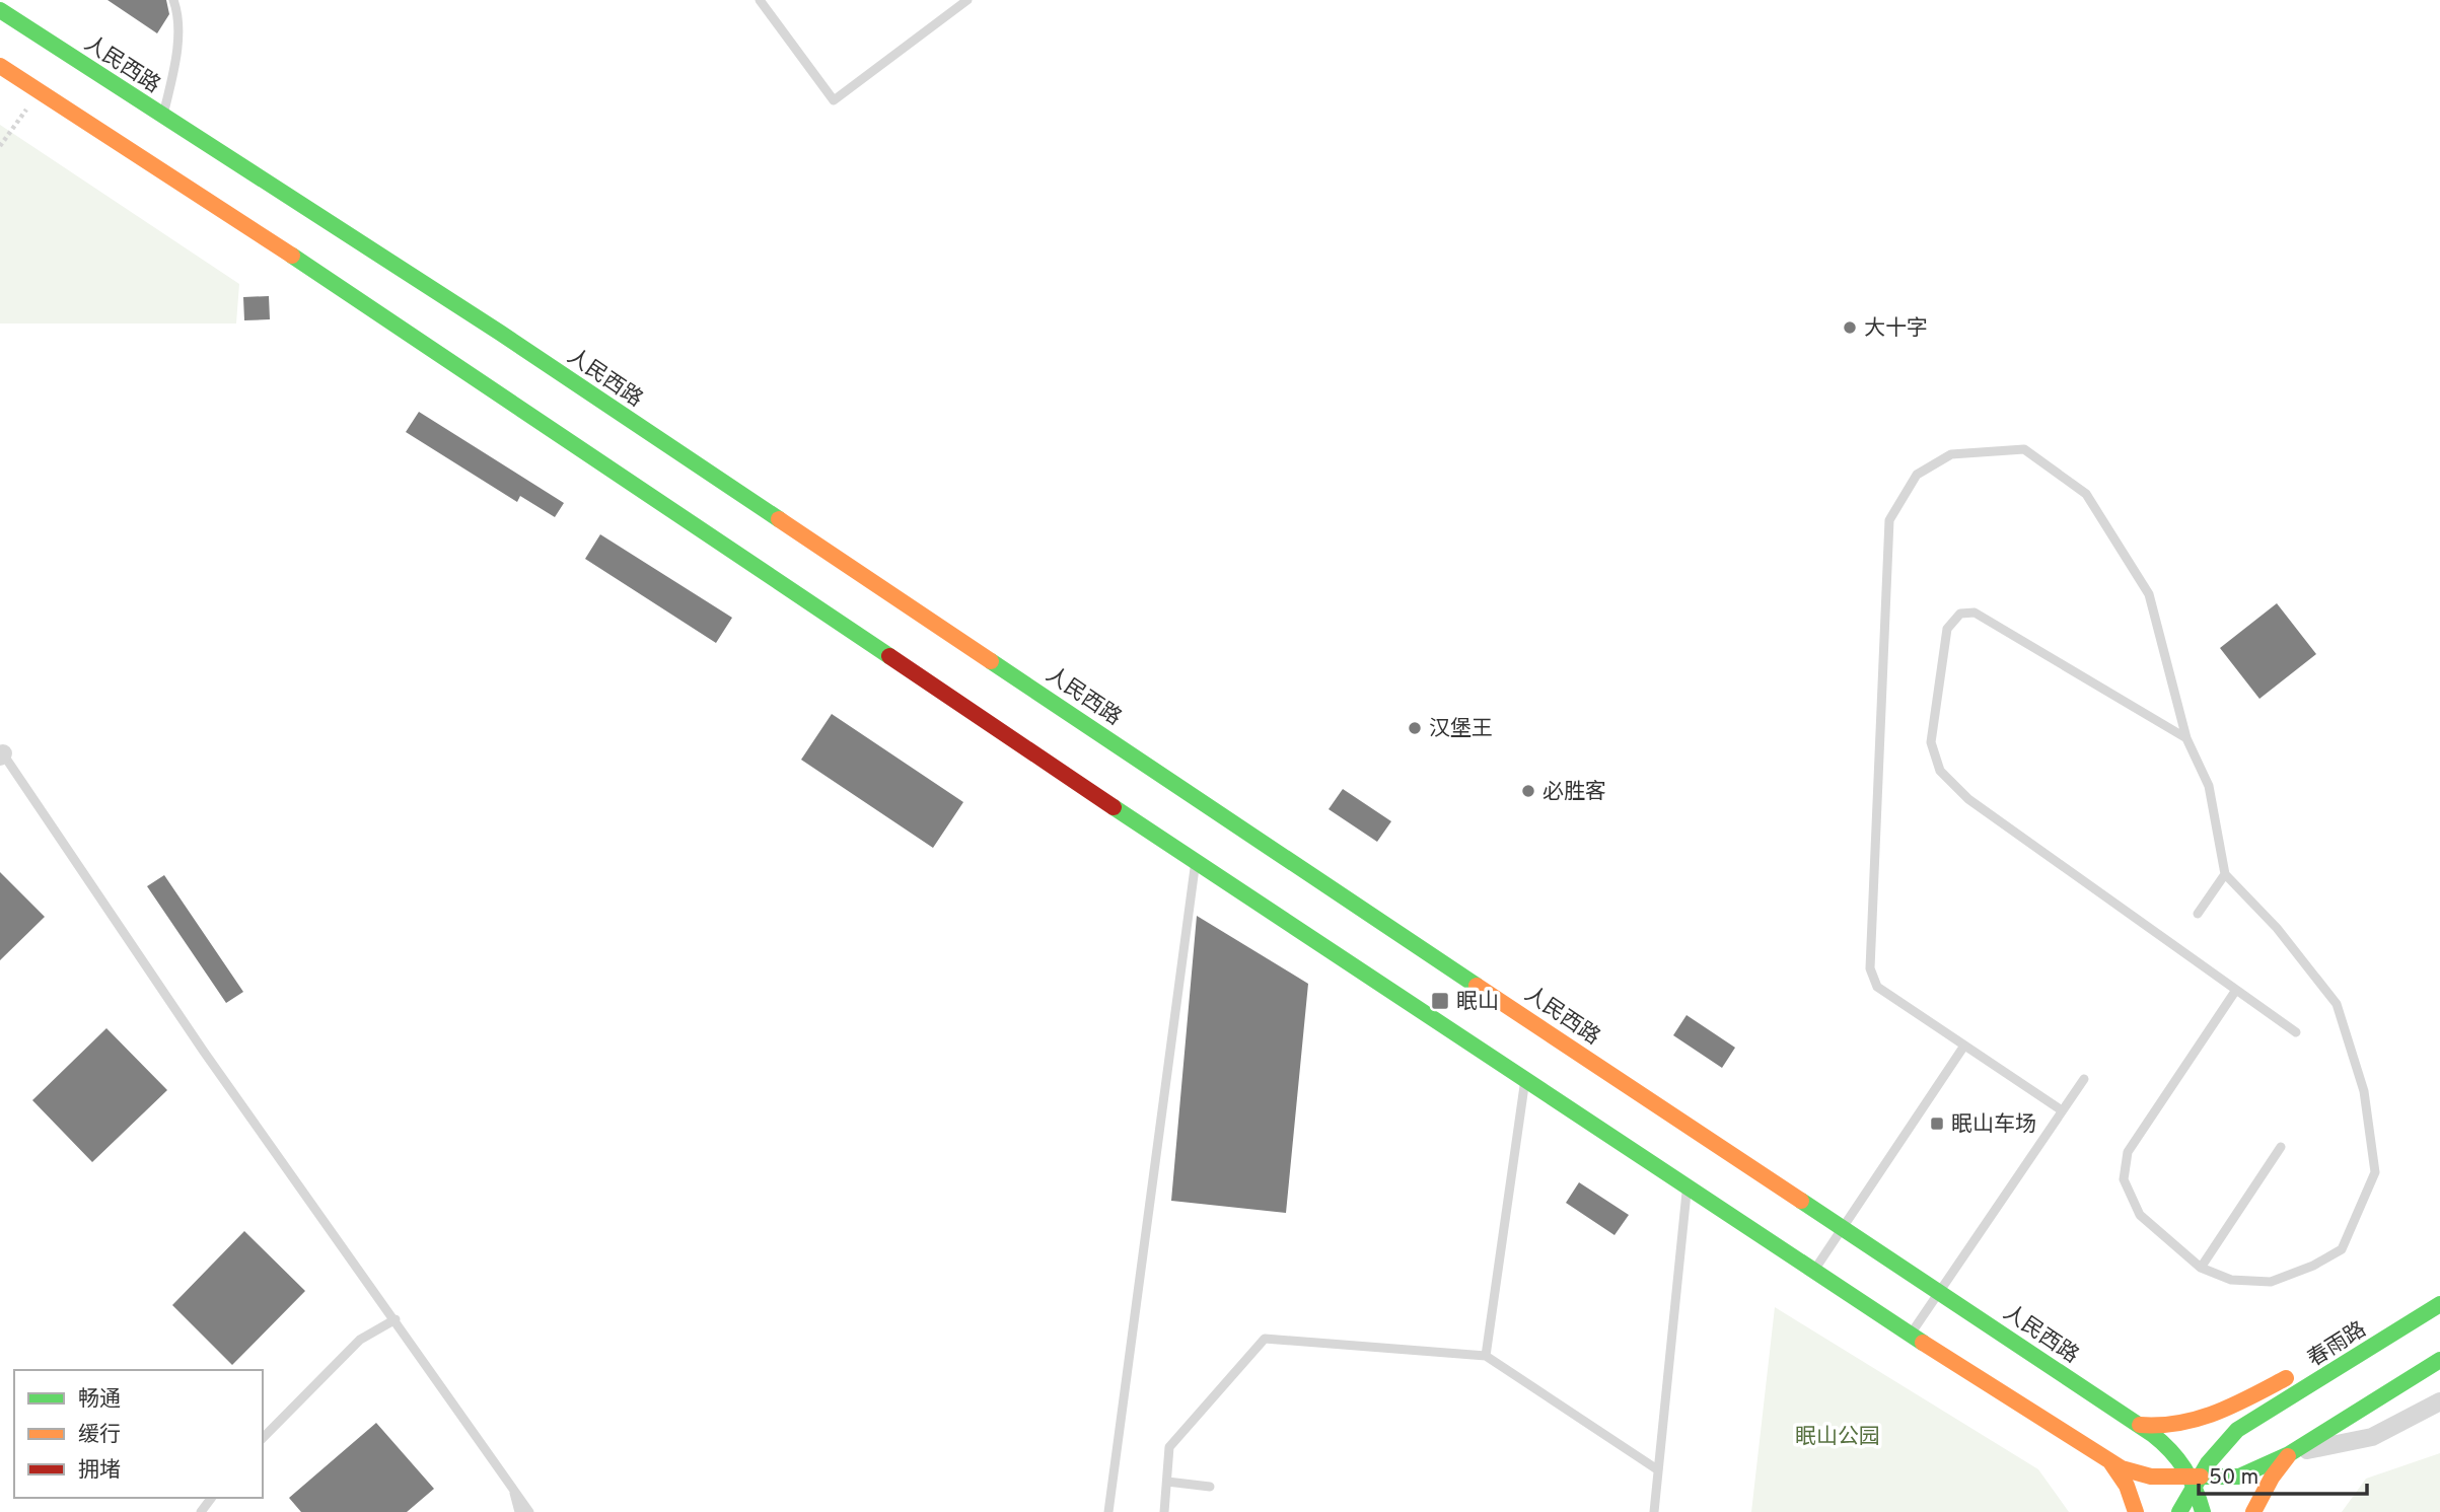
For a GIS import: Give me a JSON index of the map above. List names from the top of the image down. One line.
{"streets":{"main road":["人民西路","春雨路"]},"crossings":[["人民西路","春雨路"]],"parks":["眠山公园"],"places":{"other":["大十字","汉堡王","必胜客"],"transit":["眠山","眠山车场"]},"legend":["畅通","缓行","拥堵"],"scale_bar":"50 m"}
